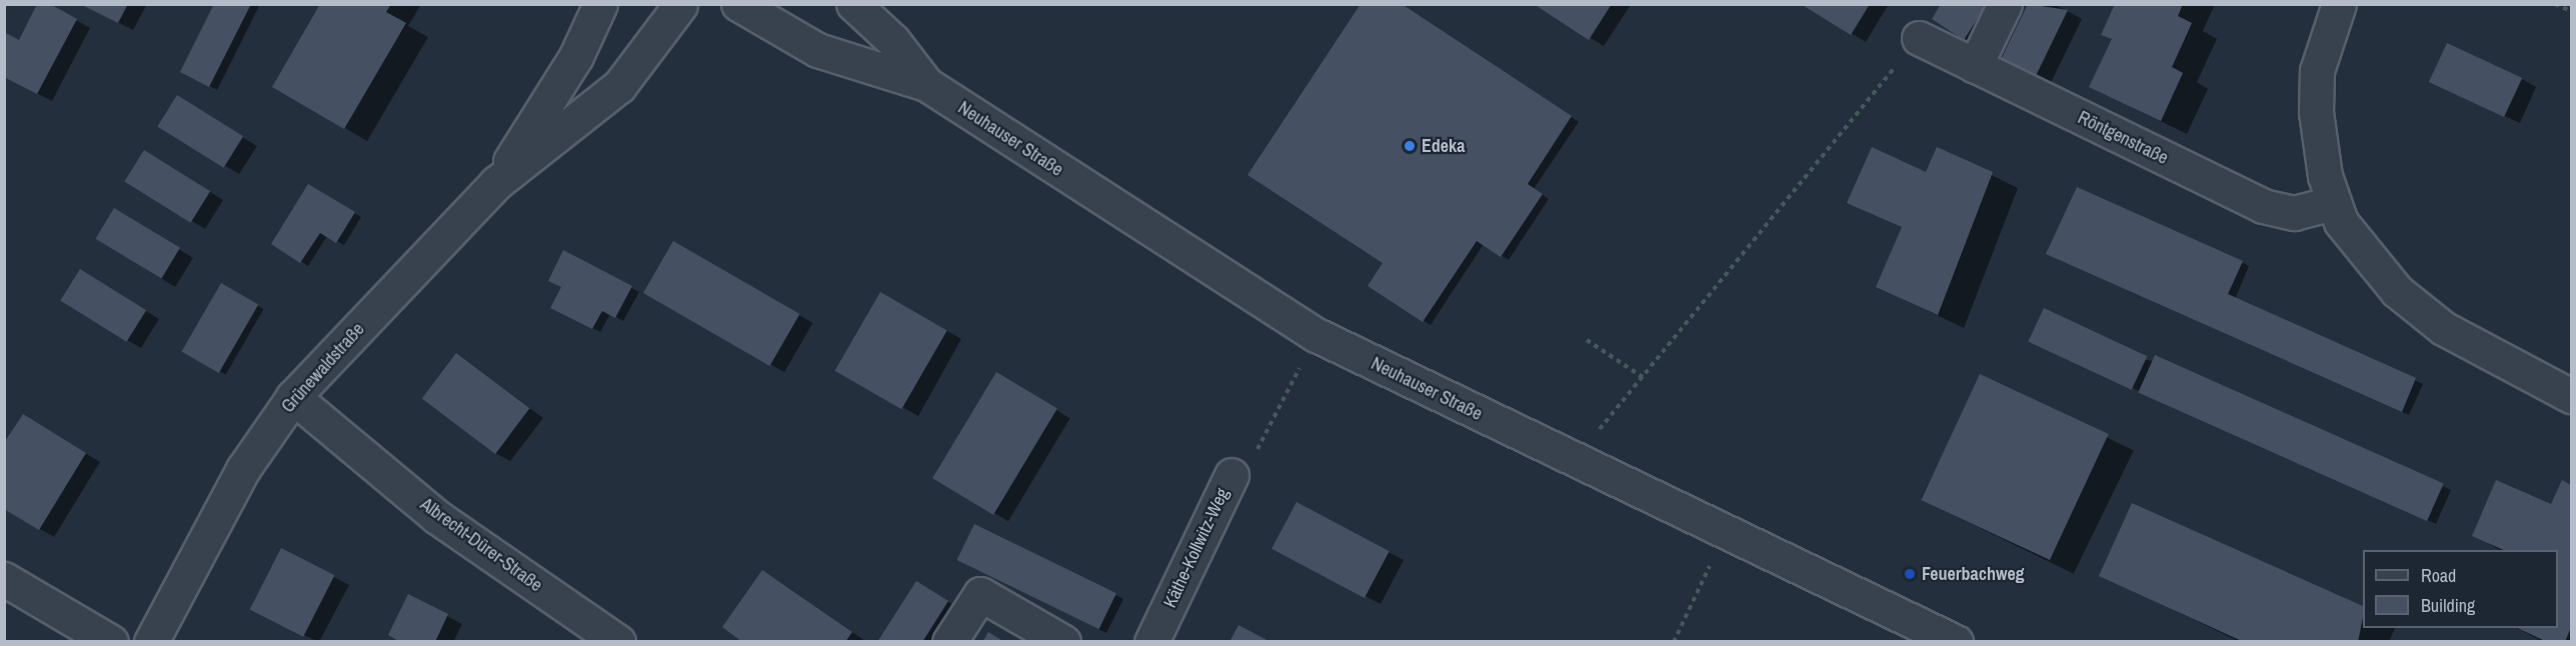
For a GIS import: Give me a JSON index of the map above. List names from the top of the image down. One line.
{"streets":{"street":["Röntgenstraße","Neuhauser Straße","Grünewaldstraße","Albrecht-Dürer-Straße","Käthe-Kollwitz-Weg"]},"crossings":[["Neuhauser Straße","Käthe-Kollwitz-Weg"],["Grünewaldstraße","Albrecht-Dürer-Straße"]],"places":["Edeka","Feuerbachweg"],"legend":["Road","Building"]}
